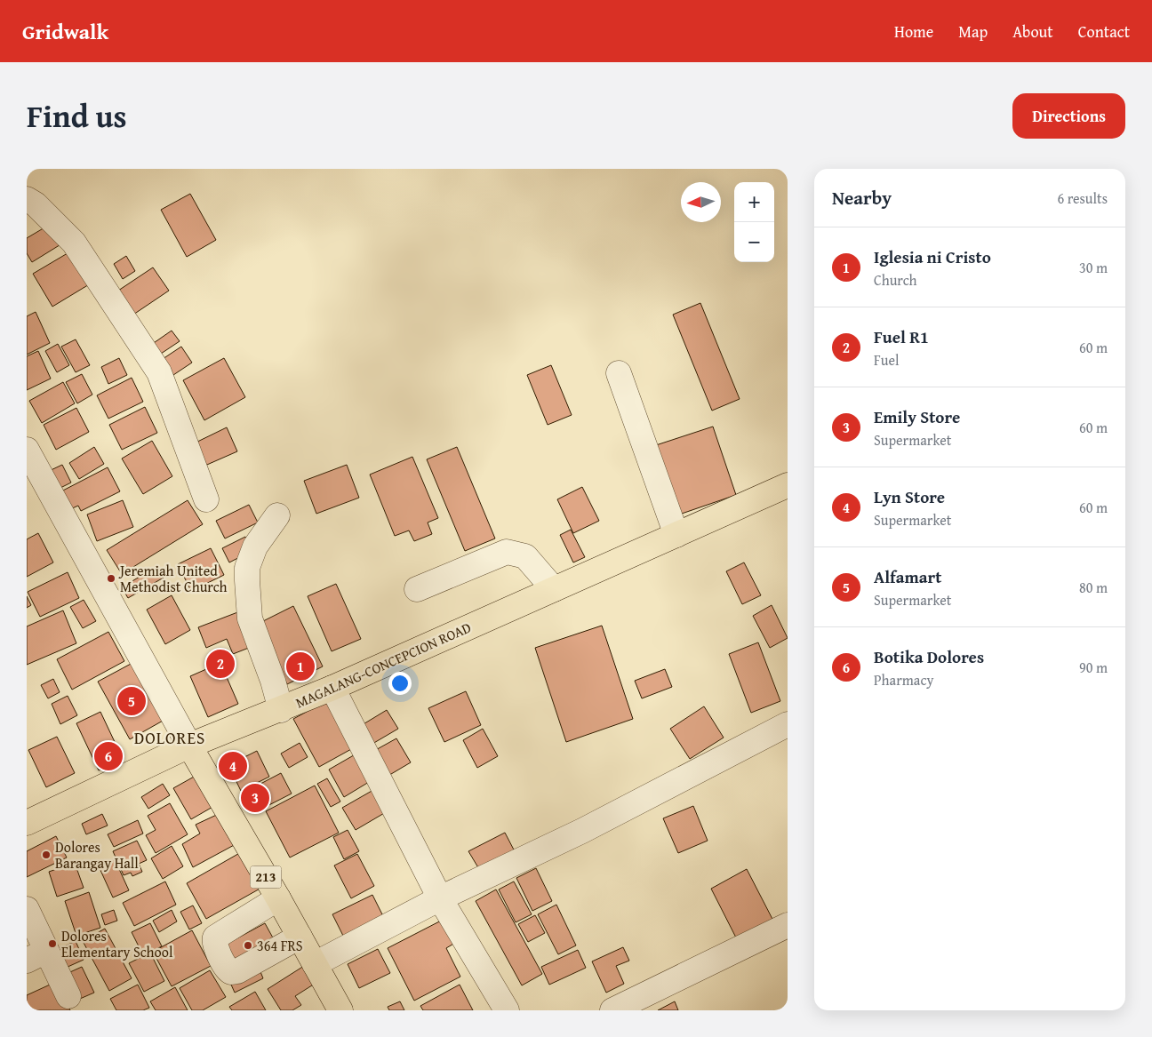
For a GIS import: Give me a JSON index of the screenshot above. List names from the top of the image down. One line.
{"streets":{"main road":["MAGALANG-CONCEPCION ROAD","213"]},"crossings":[["MAGALANG-CONCEPCION ROAD","213"]],"districts":["DOLORES"],"places":["Jeremiah United Methodist Church","Dolores Barangay Hall","Dolores Elementary School","364 FRS"],"north":"left","page":{"header":"Gridwalk","nav":["Home","Map","About","Contact"],"title":"Find us","buttons":"Directions","heading":["Nearby","6 results"],"map_buttons":["+","−"],"list":[{"mark":"1","name":"Iglesia ni Cristo","note":"Church","value":"30 m"},{"mark":"2","name":"Fuel R1","note":"Fuel","value":"60 m"},{"mark":"3","name":"Emily Store","note":"Supermarket","value":"60 m"},{"mark":"4","name":"Lyn Store","note":"Supermarket","value":"60 m"},{"mark":"5","name":"Alfamart","note":"Supermarket","value":"80 m"},{"mark":"6","name":"Botika Dolores","note":"Pharmacy","value":"90 m"}],"pins":["2","1","5","6","4","3"]}}
